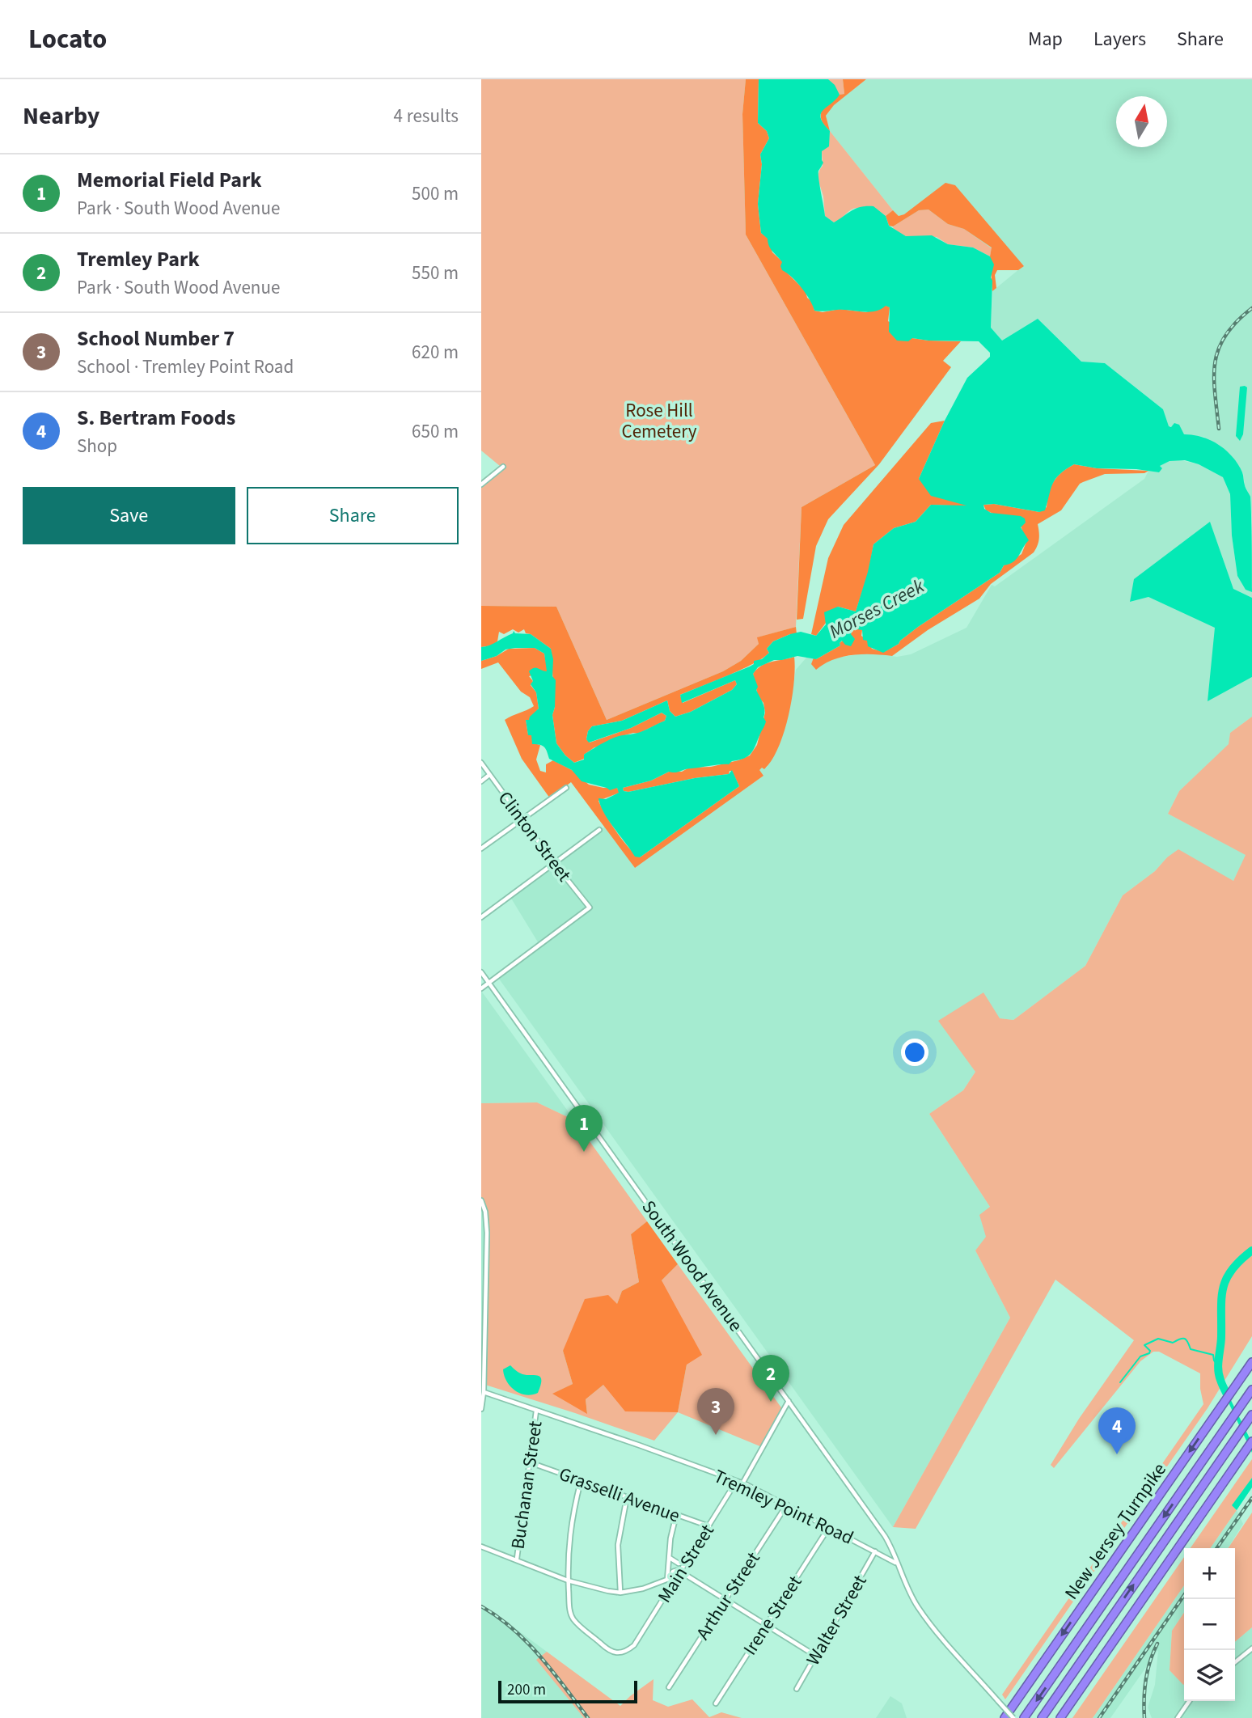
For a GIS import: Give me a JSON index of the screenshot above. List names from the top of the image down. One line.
{"streets":{"highway":["New Jersey Turnpike"],"street":["Clinton Street","South Wood Avenue","Buchanan Street","Grasselli Avenue","Tremley Point Road","Main Street","Arthur Street","Irene Street","Walter Street"]},"crossings":[["Clinton Street","South Wood Avenue"],["South Wood Avenue","Tremley Point Road"],["Buchanan Street","Grasselli Avenue"],["Buchanan Street","Tremley Point Road"],["Grasselli Avenue","Main Street"],["Tremley Point Road","Main Street"],["Tremley Point Road","Arthur Street"],["Tremley Point Road","Irene Street"],["Tremley Point Road","Walter Street"]],"water":["Morses Creek"],"parks":["Rose Hill Cemetery"],"scale_bar":"200 m","north":"top","page":{"header":"Locato","nav":["Map","Layers","Share"],"heading":["Nearby","4 results"],"list":[{"mark":"1","name":"Memorial Field Park","note":"Park · South Wood Avenue","value":"500 m"},{"mark":"2","name":"Tremley Park","note":"Park · South Wood Avenue","value":"550 m"},{"mark":"3","name":"School Number 7","note":"School · Tremley Point Road","value":"620 m"},{"mark":"4","name":"S. Bertram Foods","note":"Shop","value":"650 m"}],"buttons":["Save","Share"],"pins":["1","2","3","4"],"map_buttons":["+","−"],"scale":"200 m"}}
